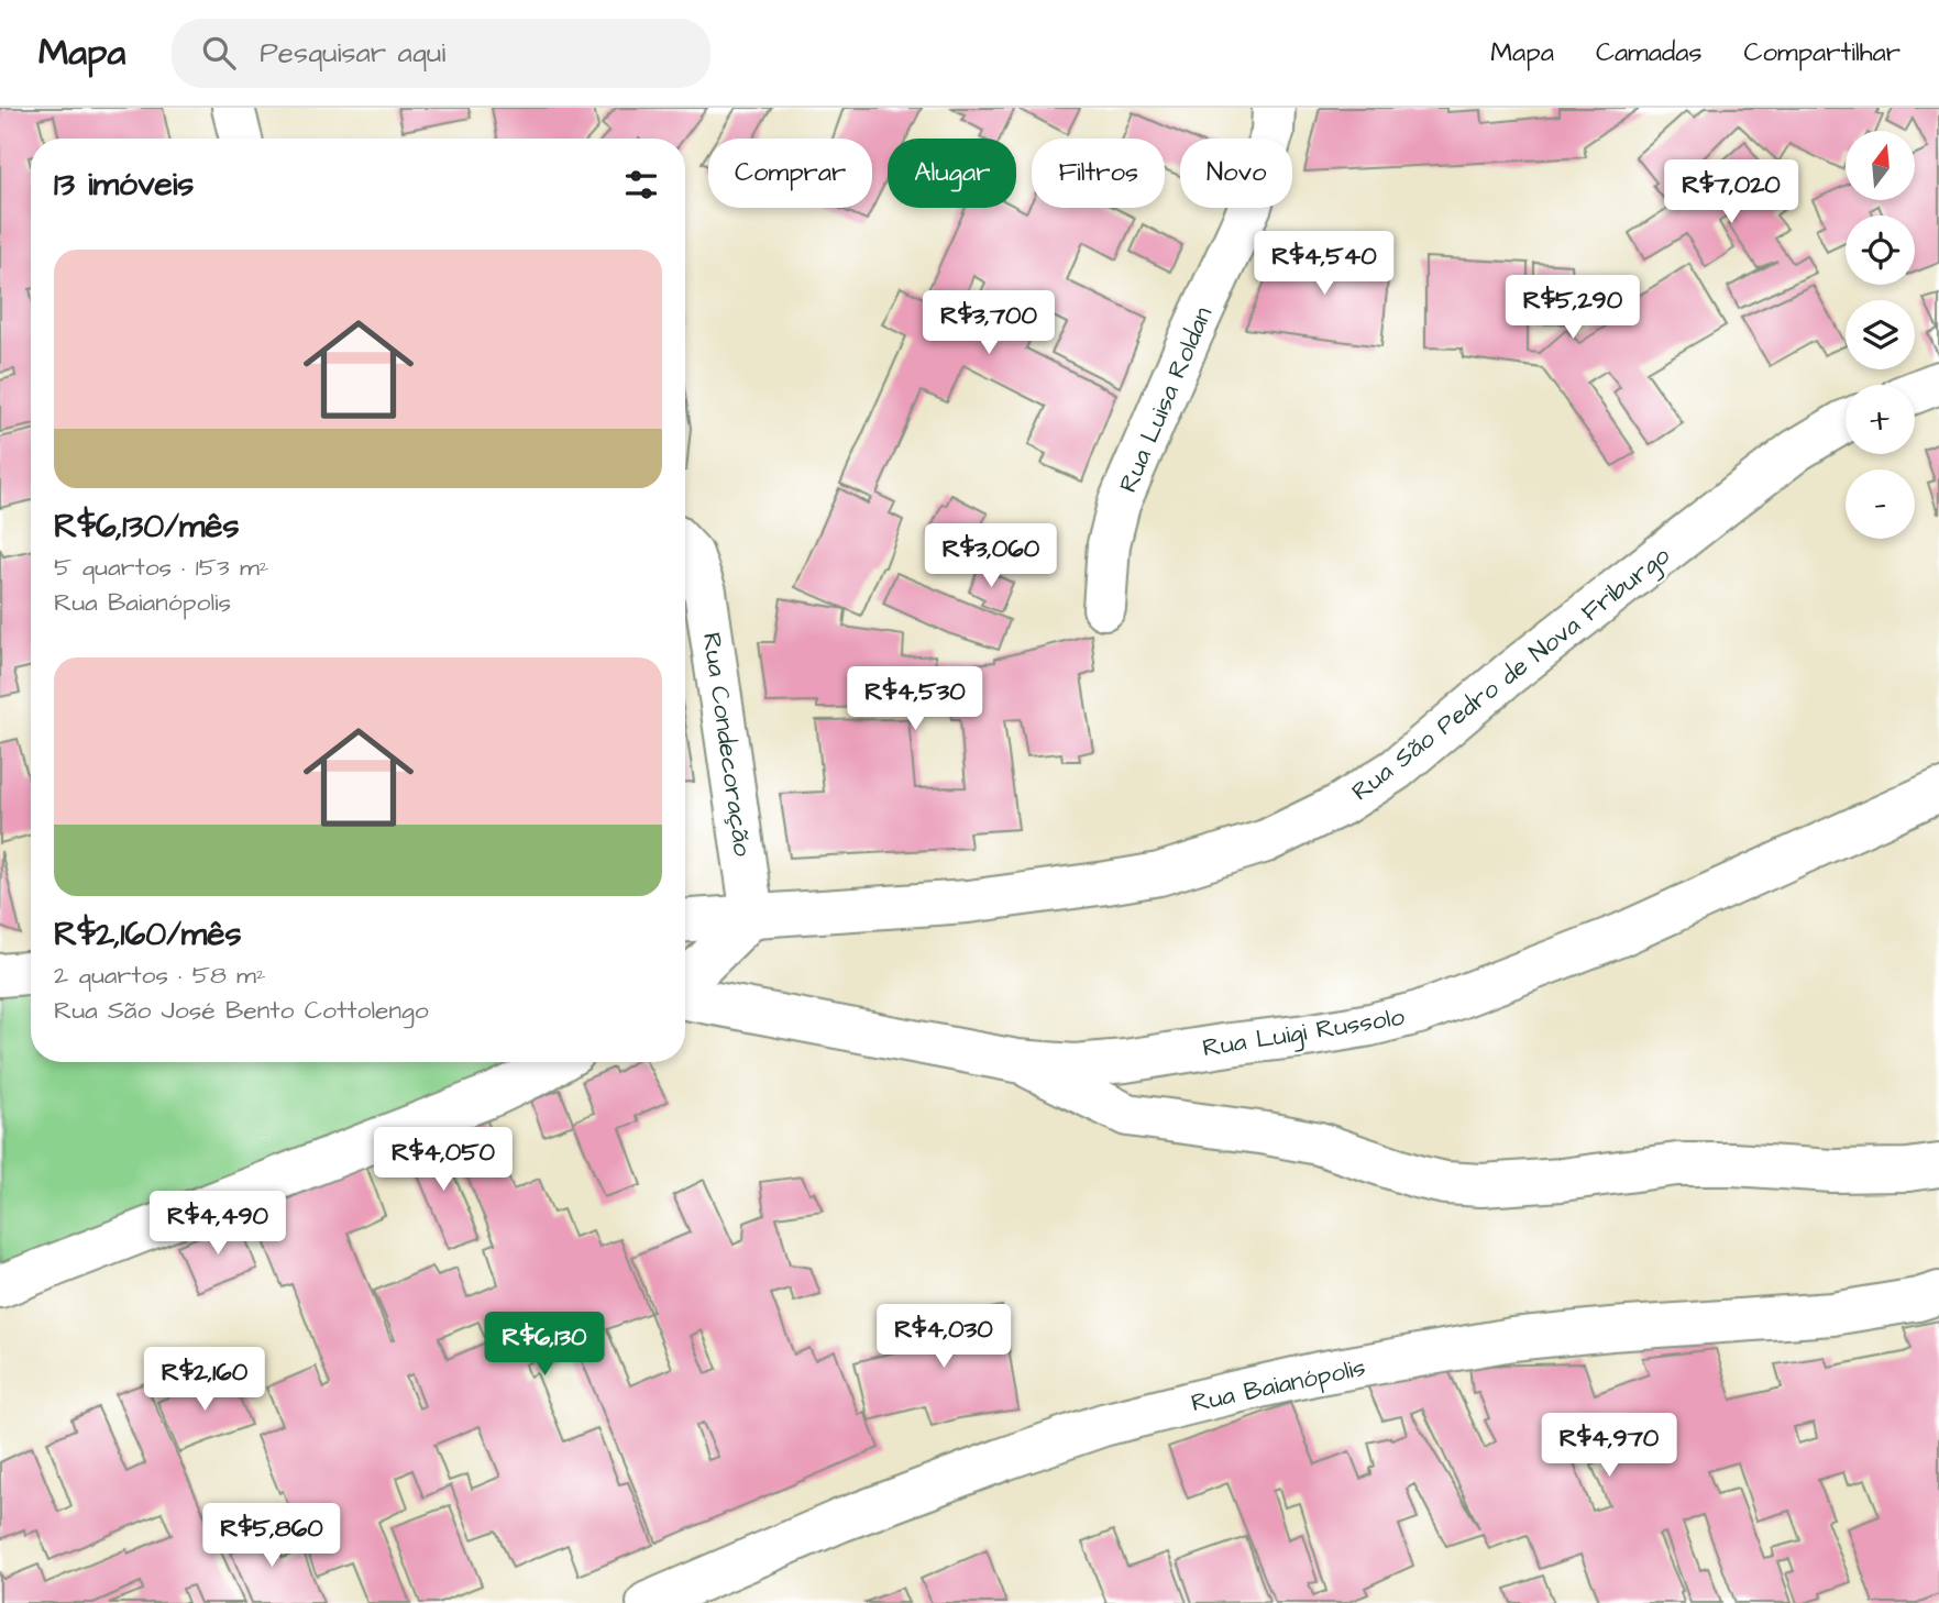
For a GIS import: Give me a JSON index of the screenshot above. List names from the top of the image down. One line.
{"streets":{"street":["Rua Luisa Roldan","Rua São Pedro de Nova Friburgo","Rua Condecoração","Rua Luigi Russolo","Rua Baianópolis"]},"crossings":[["Rua São Pedro de Nova Friburgo","Rua Condecoração"]],"north":"top","page":{"header":"Mapa","search":"Pesquisar aqui","nav":["Mapa","Camadas","Compartilhar"],"map_buttons":["+","−"],"chip":["Comprar","Alugar","Filtros","Novo"],"heading":"13 imóveis","price":["R$7,020","R$4,540","R$5,290","R$3,700","R$3,060","R$4,530","R$4,050","R$4,490","R$4,030","R$6,130","R$2,160","R$4,970","R$5,860"],"list":[{"name":"R$6,130/mês","note":"5 quartos · 153 m² · Rua Baianópolis"},{"name":"R$2,160/mês","note":"2 quartos · 58 m² · Rua São José Bento Cottolengo"}]}}
